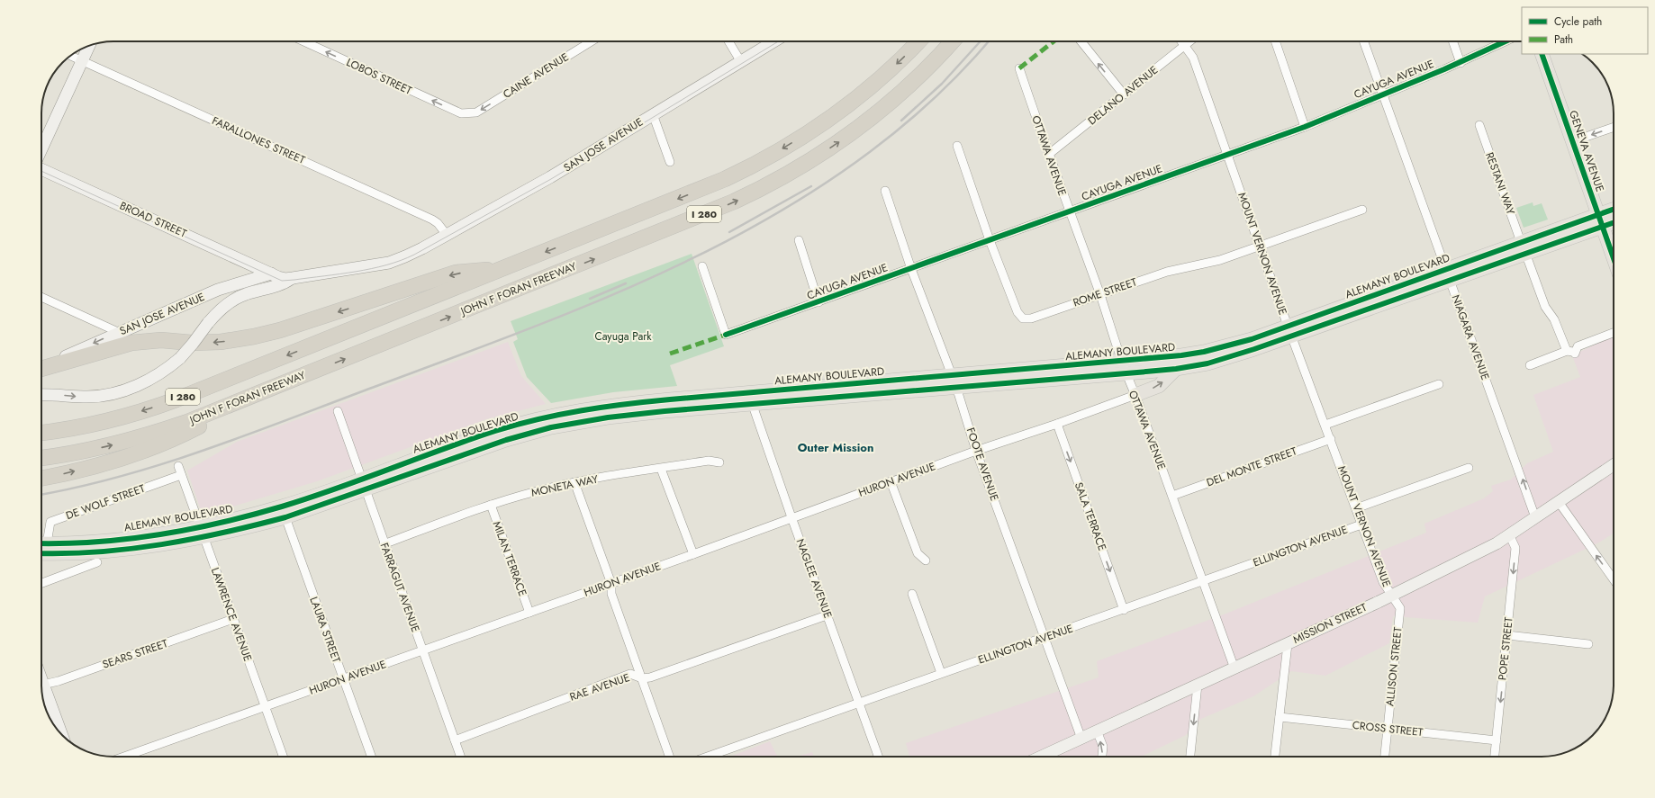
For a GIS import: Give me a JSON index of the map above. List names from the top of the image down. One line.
{"streets":{"highway":["I 280","JOHN F FORAN FREEWAY"],"main road":["SAN JOSE AVENUE","GENEVA AVENUE","BROAD STREET","ALEMANY BOULEVARD","MISSION STREET"],"street":["CAINE AVENUE","LOBOS STREET","CAYUGA AVENUE","DELANO AVENUE","FARALLONES STREET","OTTAWA AVENUE","RESTANI WAY","MOUNT VERNON AVENUE","ROME STREET","NIAGARA AVENUE","FOOTE AVENUE","DEL MONTE STREET","HURON AVENUE","MONETA WAY","DE WOLF STREET","SALA TERRACE","ELLINGTON AVENUE","MILAN TERRACE","NAGLEE AVENUE","FARRAGUT AVENUE","LAWRENCE AVENUE","LAURA STREET","POPE STREET","SEARS STREET","ALLISON STREET","RAE AVENUE","CROSS STREET"]},"crossings":[["CAINE AVENUE","LOBOS STREET"],["CAYUGA AVENUE","OTTAWA AVENUE"],["CAYUGA AVENUE","MOUNT VERNON AVENUE"],["CAYUGA AVENUE","ROME STREET"],["CAYUGA AVENUE","NIAGARA AVENUE"],["CAYUGA AVENUE","FOOTE AVENUE"],["DELANO AVENUE","OTTAWA AVENUE"],["DELANO AVENUE","MOUNT VERNON AVENUE"],["FARALLONES STREET","SAN JOSE AVENUE"],["SAN JOSE AVENUE","BROAD STREET"],["GENEVA AVENUE","ALEMANY BOULEVARD"],["OTTAWA AVENUE","ALEMANY BOULEVARD"],["OTTAWA AVENUE","ROME STREET"],["OTTAWA AVENUE","DEL MONTE STREET"],["OTTAWA AVENUE","HURON AVENUE"],["OTTAWA AVENUE","ELLINGTON AVENUE"],["OTTAWA AVENUE","MISSION STREET"],["RESTANI WAY","ALEMANY BOULEVARD"],["MOUNT VERNON AVENUE","ALEMANY BOULEVARD"],["MOUNT VERNON AVENUE","ROME STREET"],["MOUNT VERNON AVENUE","DEL MONTE STREET"],["MOUNT VERNON AVENUE","ELLINGTON AVENUE"],["MOUNT VERNON AVENUE","MISSION STREET"],["MOUNT VERNON AVENUE","ALLISON STREET"],["ALEMANY BOULEVARD","NIAGARA AVENUE"],["ALEMANY BOULEVARD","FOOTE AVENUE"],["ALEMANY BOULEVARD","NAGLEE AVENUE"],["ALEMANY BOULEVARD","FARRAGUT AVENUE"],["ALEMANY BOULEVARD","LAWRENCE AVENUE"],["ALEMANY BOULEVARD","LAURA STREET"],["NIAGARA AVENUE","MISSION STREET"],["FOOTE AVENUE","HURON AVENUE"],["FOOTE AVENUE","ELLINGTON AVENUE"],["FOOTE AVENUE","MISSION STREET"],["HURON AVENUE","SALA TERRACE"],["HURON AVENUE","MILAN TERRACE"],["HURON AVENUE","NAGLEE AVENUE"],["HURON AVENUE","FARRAGUT AVENUE"],["HURON AVENUE","LAWRENCE AVENUE"],["HURON AVENUE","LAURA STREET"],["MONETA WAY","MILAN TERRACE"],["MONETA WAY","FARRAGUT AVENUE"],["DE WOLF STREET","LAWRENCE AVENUE"],["SALA TERRACE","ELLINGTON AVENUE"],["ELLINGTON AVENUE","NAGLEE AVENUE"],["NAGLEE AVENUE","RAE AVENUE"],["FARRAGUT AVENUE","RAE AVENUE"],["LAWRENCE AVENUE","SEARS STREET"],["MISSION STREET","POPE STREET"],["MISSION STREET","ALLISON STREET"],["POPE STREET","CROSS STREET"],["ALLISON STREET","CROSS STREET"]],"one_way":["CAINE AVENUE","LOBOS STREET","NIAGARA AVENUE","SALA TERRACE","POPE STREET"],"districts":["Outer Mission"],"parks":["Cayuga Park"],"legend":["Cycle path","Path"]}
